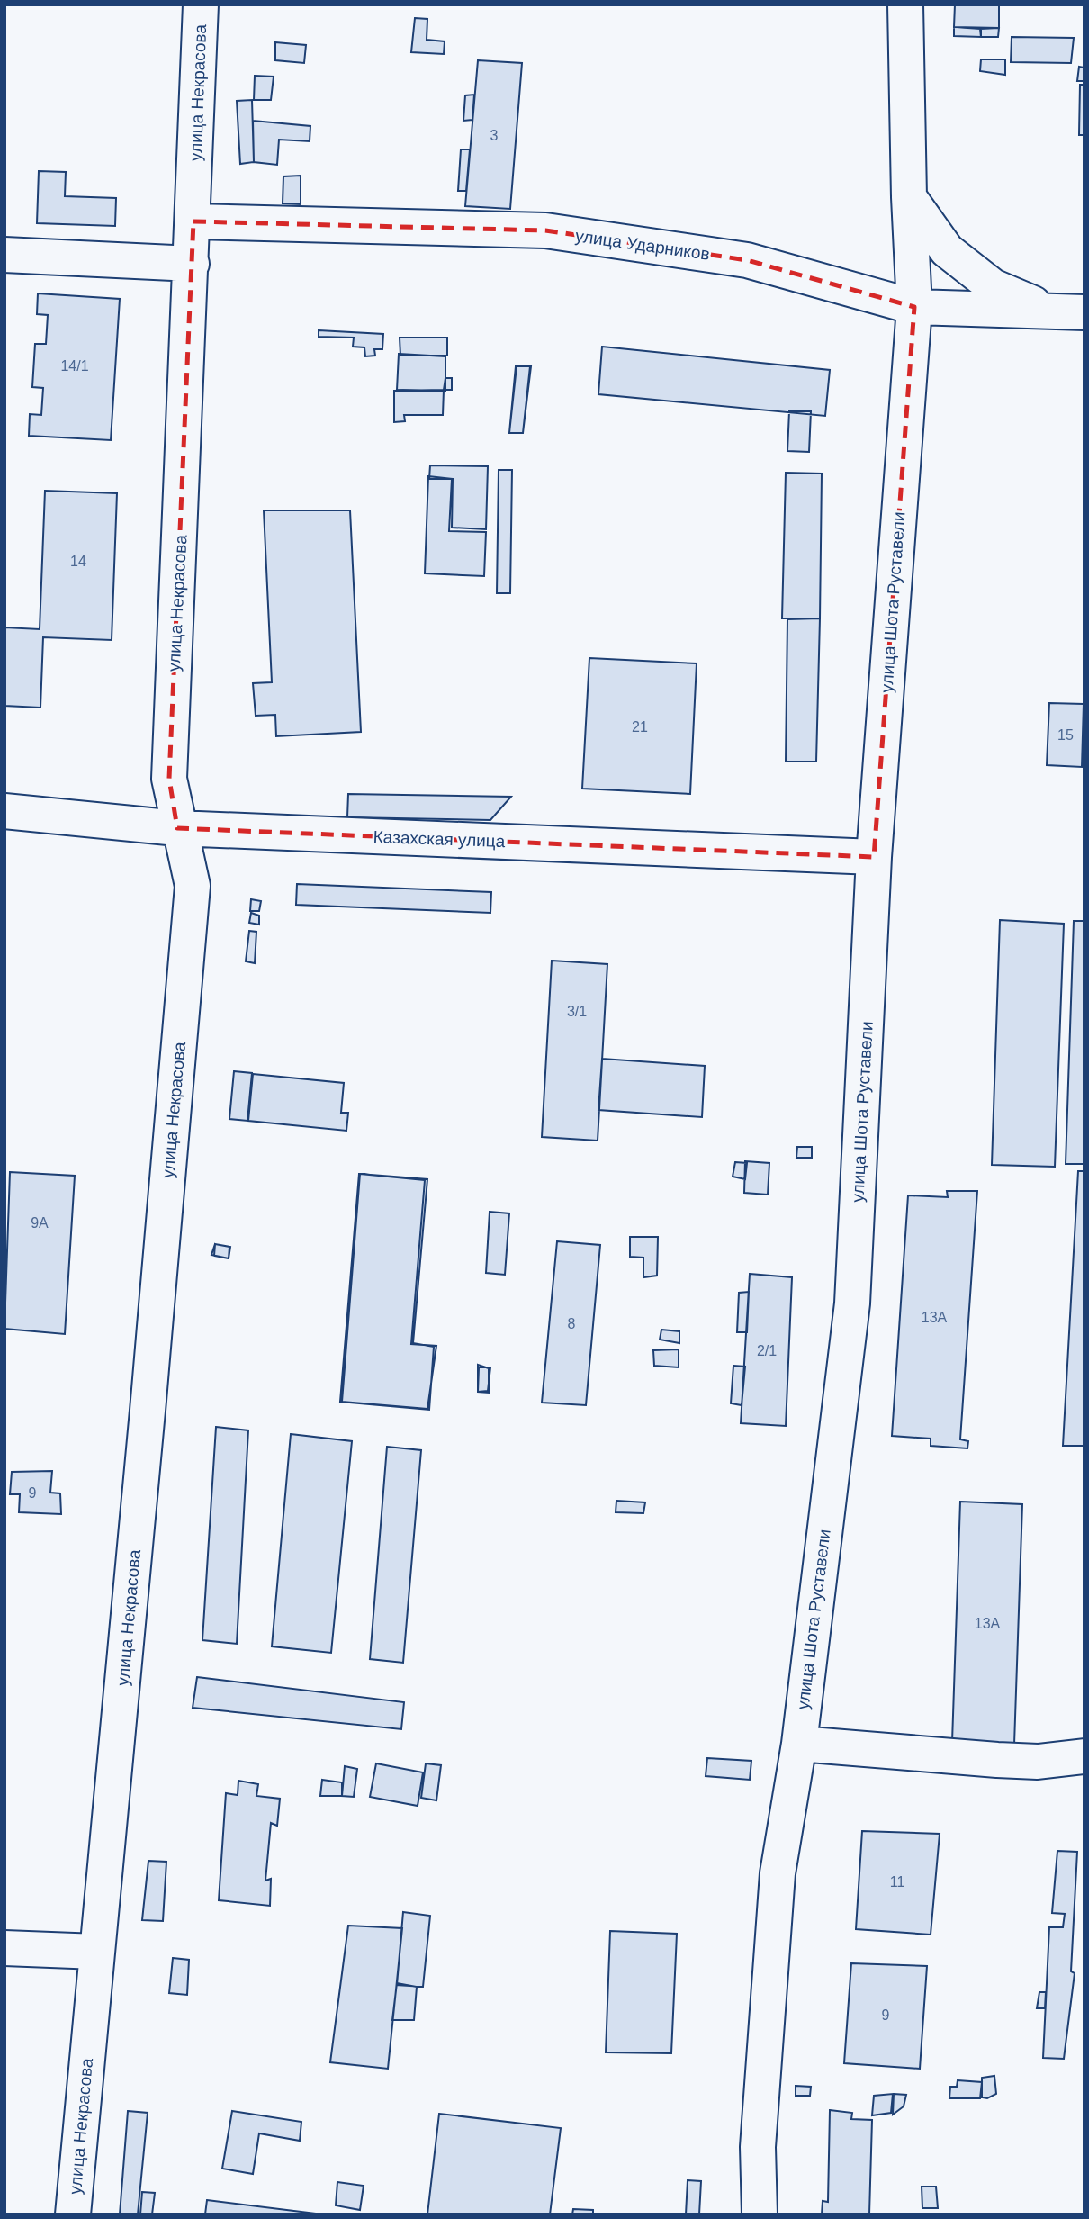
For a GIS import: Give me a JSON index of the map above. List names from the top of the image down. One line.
{"streets":{"street":["улица Некрасова","улица Ударников","улица Шота Руставели","Казахская улица"]},"crossings":[["улица Некрасова","улица Ударников"],["улица Некрасова","Казахская улица"],["улица Ударников","улица Шота Руставели"],["улица Шота Руставели","Казахская улица"]],"house_numbers":["3","14/1","14","21","15","3/1","9А","13А","8","2/1","9","13А","11","9"]}
